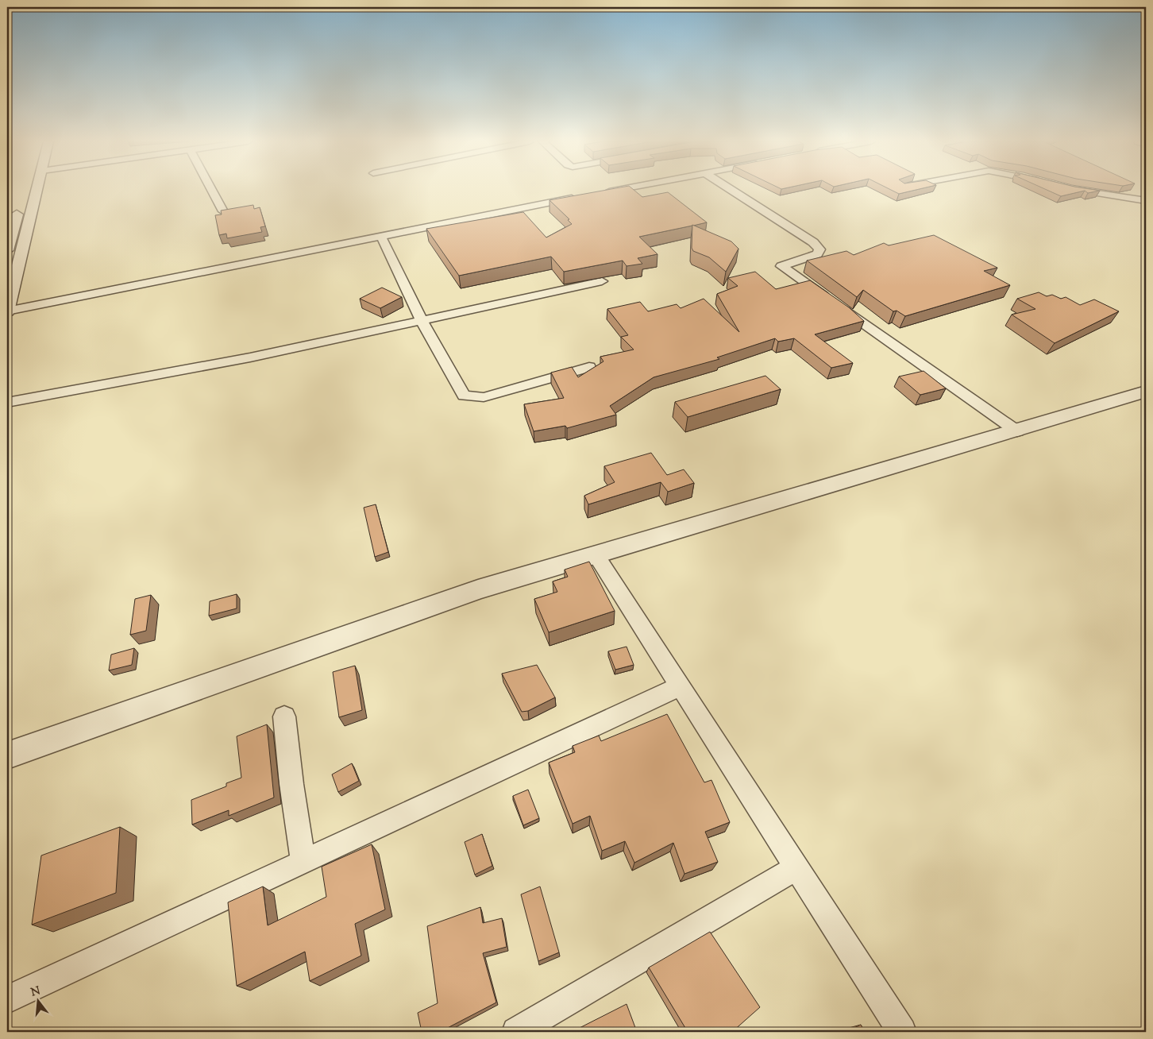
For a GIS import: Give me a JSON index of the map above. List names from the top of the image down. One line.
{"north":"top"}
